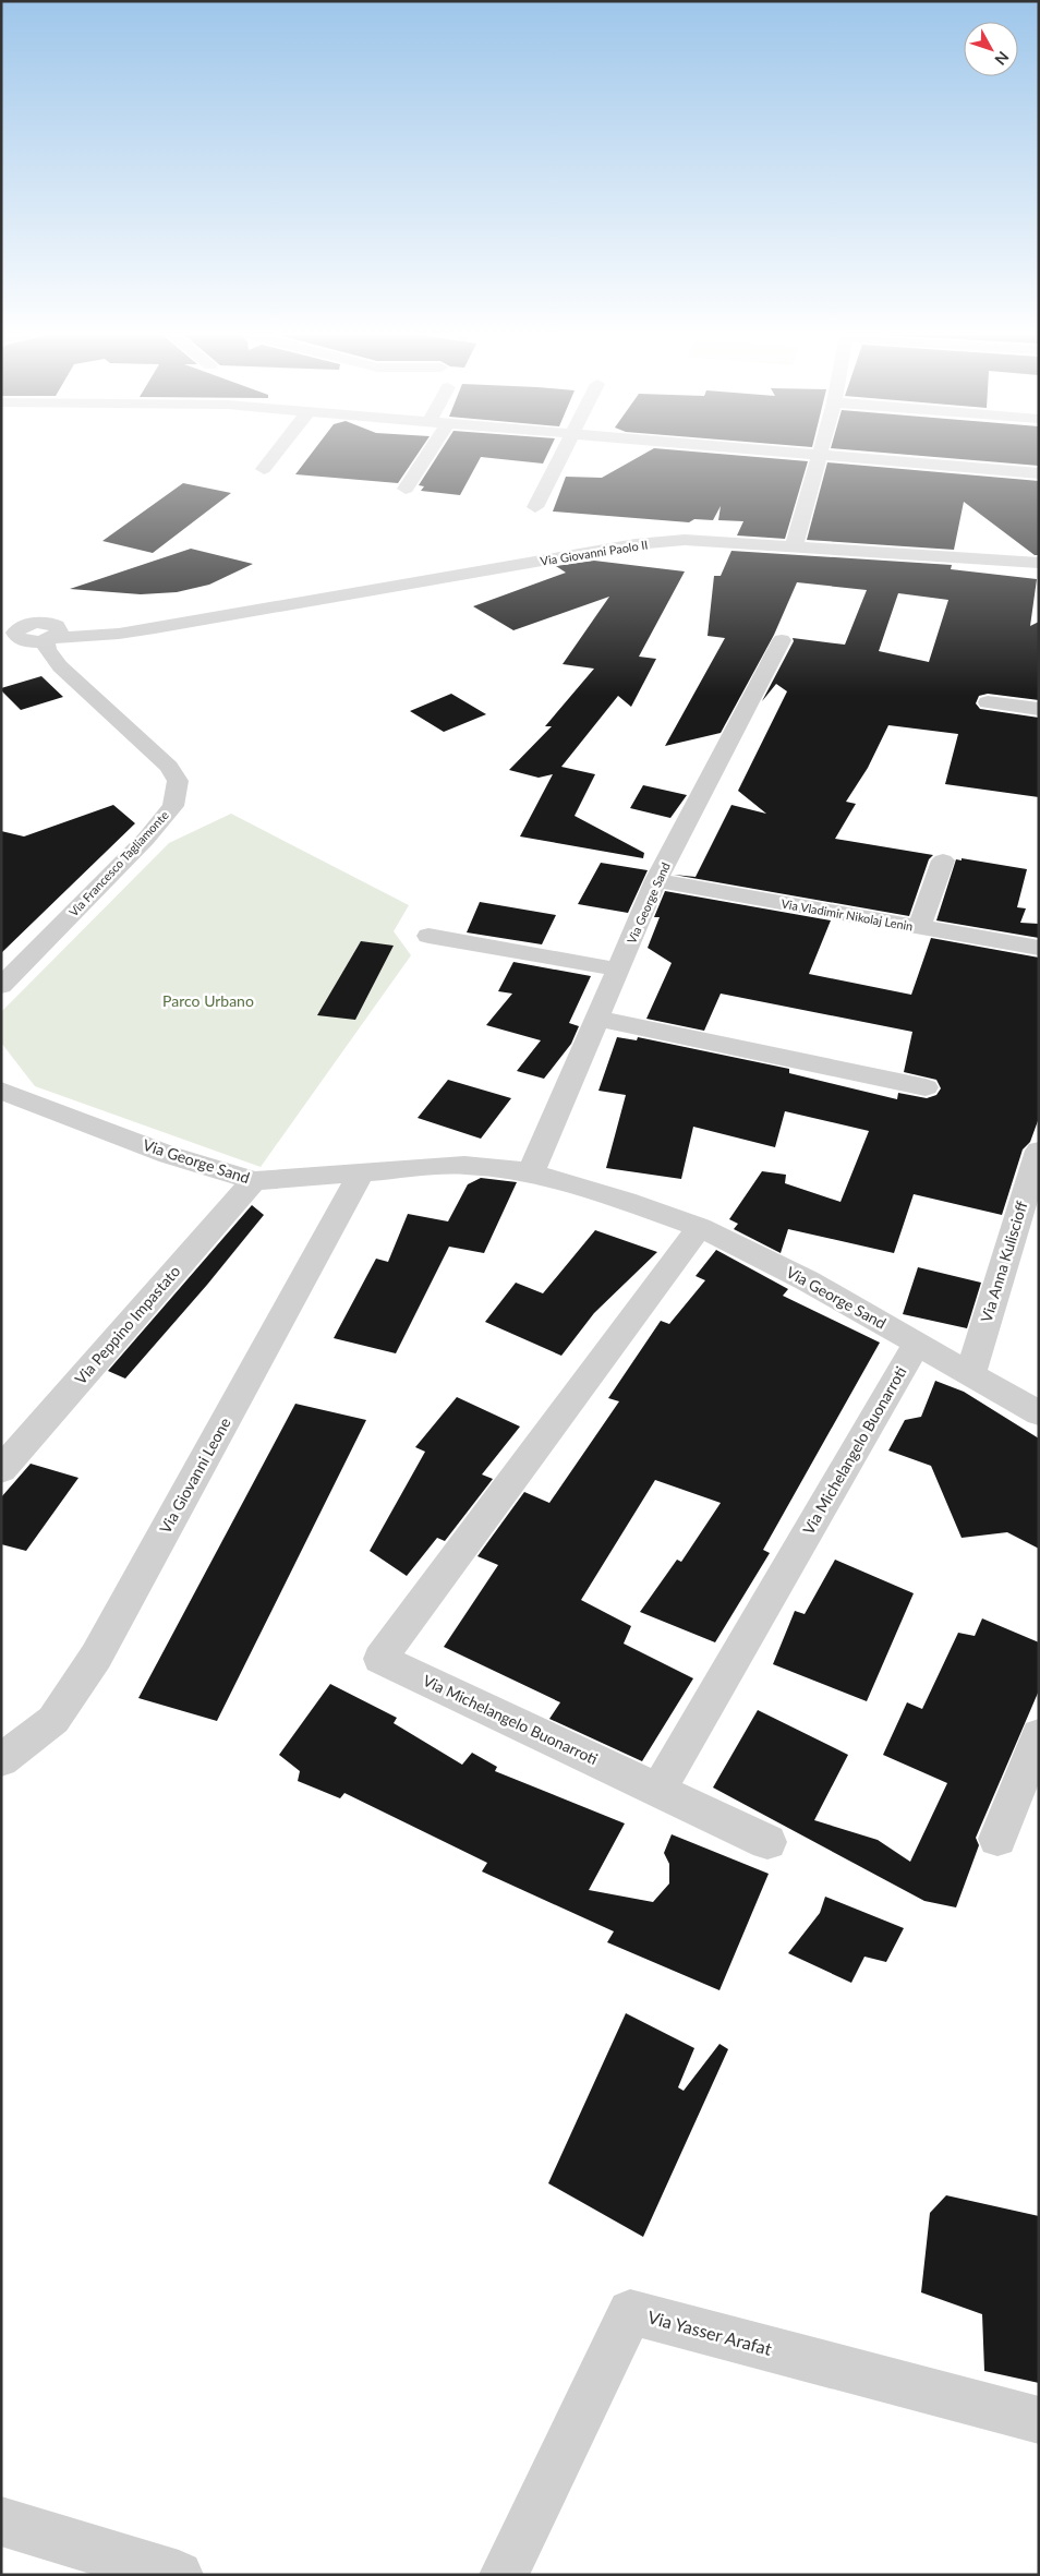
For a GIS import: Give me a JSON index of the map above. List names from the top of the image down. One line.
{"streets":{"street":["Via Giovanni Paolo II","Via Francesco Tagliamonte","Via George Sand","Via Vladimir Nikolaj Lenin","Via Anna Kuliscioff","Via Peppino Impastato","Via Michelangelo Buonarroti","Via Giovanni Leone","Via Yasser Arafat"]},"crossings":[["Via Giovanni Paolo II","Via Francesco Tagliamonte"],["Via George Sand","Via Vladimir Nikolaj Lenin"],["Via George Sand","Via Anna Kuliscioff"],["Via George Sand","Via Peppino Impastato"],["Via George Sand","Via Michelangelo Buonarroti"],["Via George Sand","Via Giovanni Leone"]],"parks":["Parco Urbano"],"north":"bottom right"}
